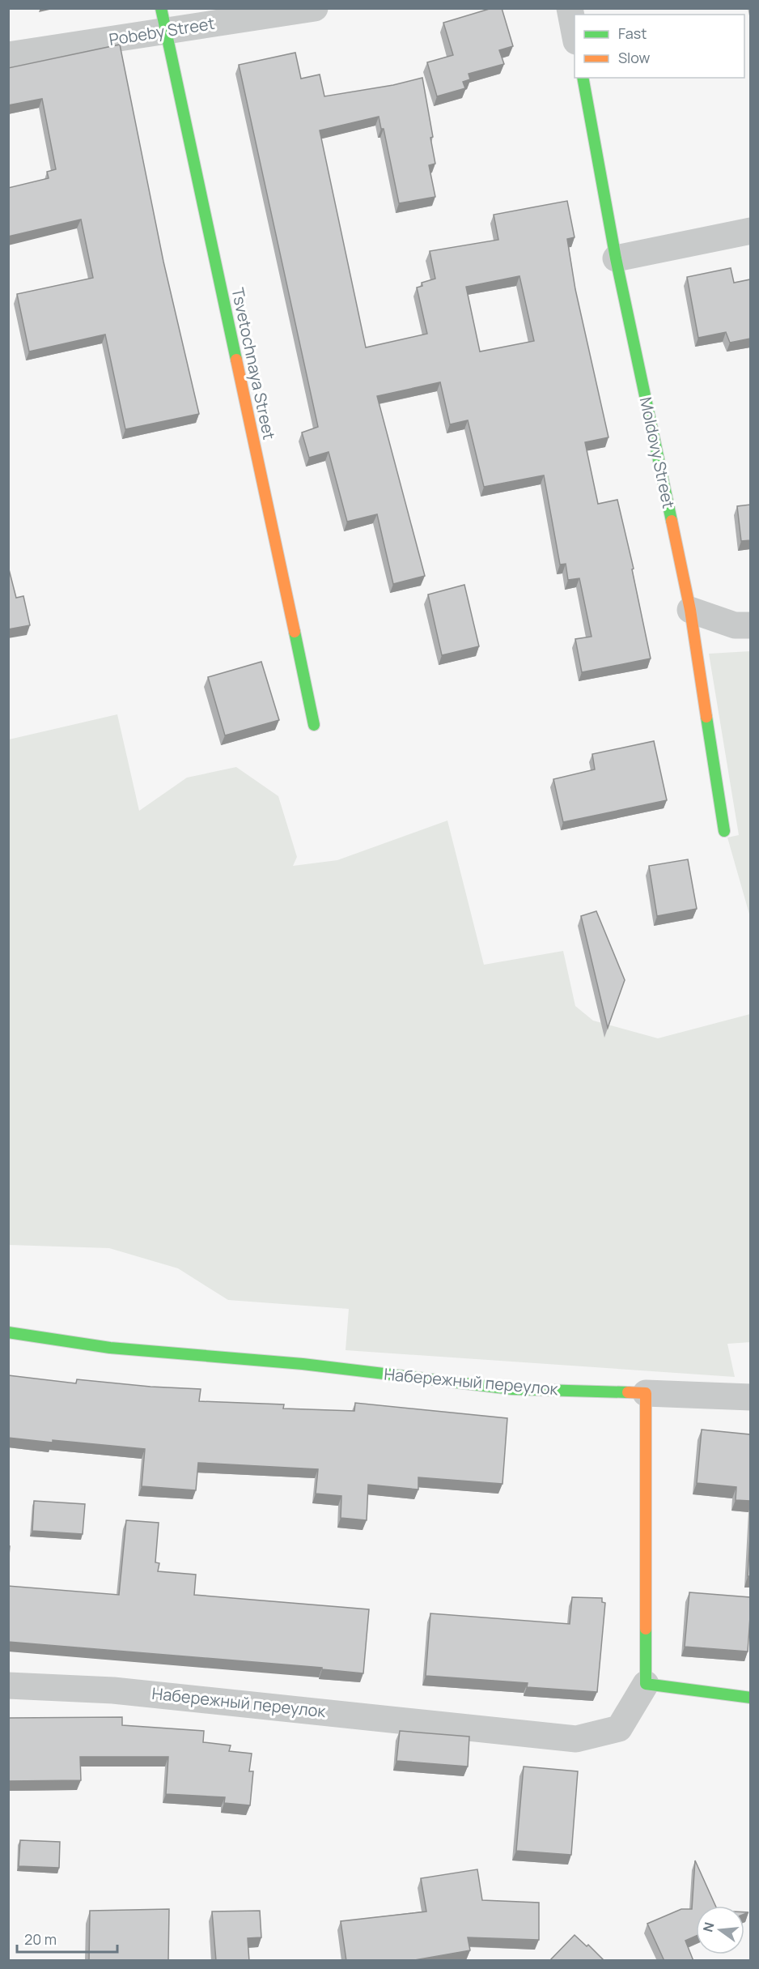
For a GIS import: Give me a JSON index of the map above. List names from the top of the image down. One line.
{"streets":{"street":["Pobeby Street","Tsvetochnaya Street","Moldovy Street","Набережный переулок"]},"crossings":[["Pobeby Street","Tsvetochnaya Street"]],"legend":["Fast","Slow"],"scale_bar":"20 m","north":"left"}
